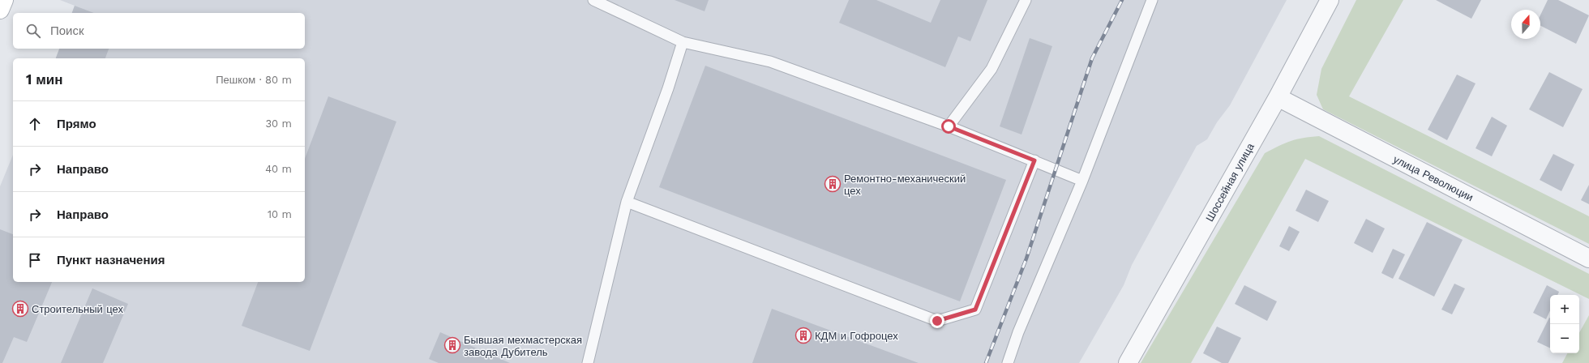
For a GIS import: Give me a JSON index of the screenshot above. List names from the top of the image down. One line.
{"streets":{"street":["улица Революции","Шоссейная улица"]},"crossings":[["улица Революции","Шоссейная улица"]],"places":{"building":["Ремонтно-механический цех","Строительный цех","КДМ и Гофроцех","Бывшая мехмастерская завода Дубитель"]},"north":"top","page":{"search":"Поиск","heading":["1 мин","Пешком · 80 m"],"list":[["Прямо","30 m"],["Направо","40 m"],["Направо","10 m"],"Пункт назначения"],"map_buttons":["+","−"]}}
